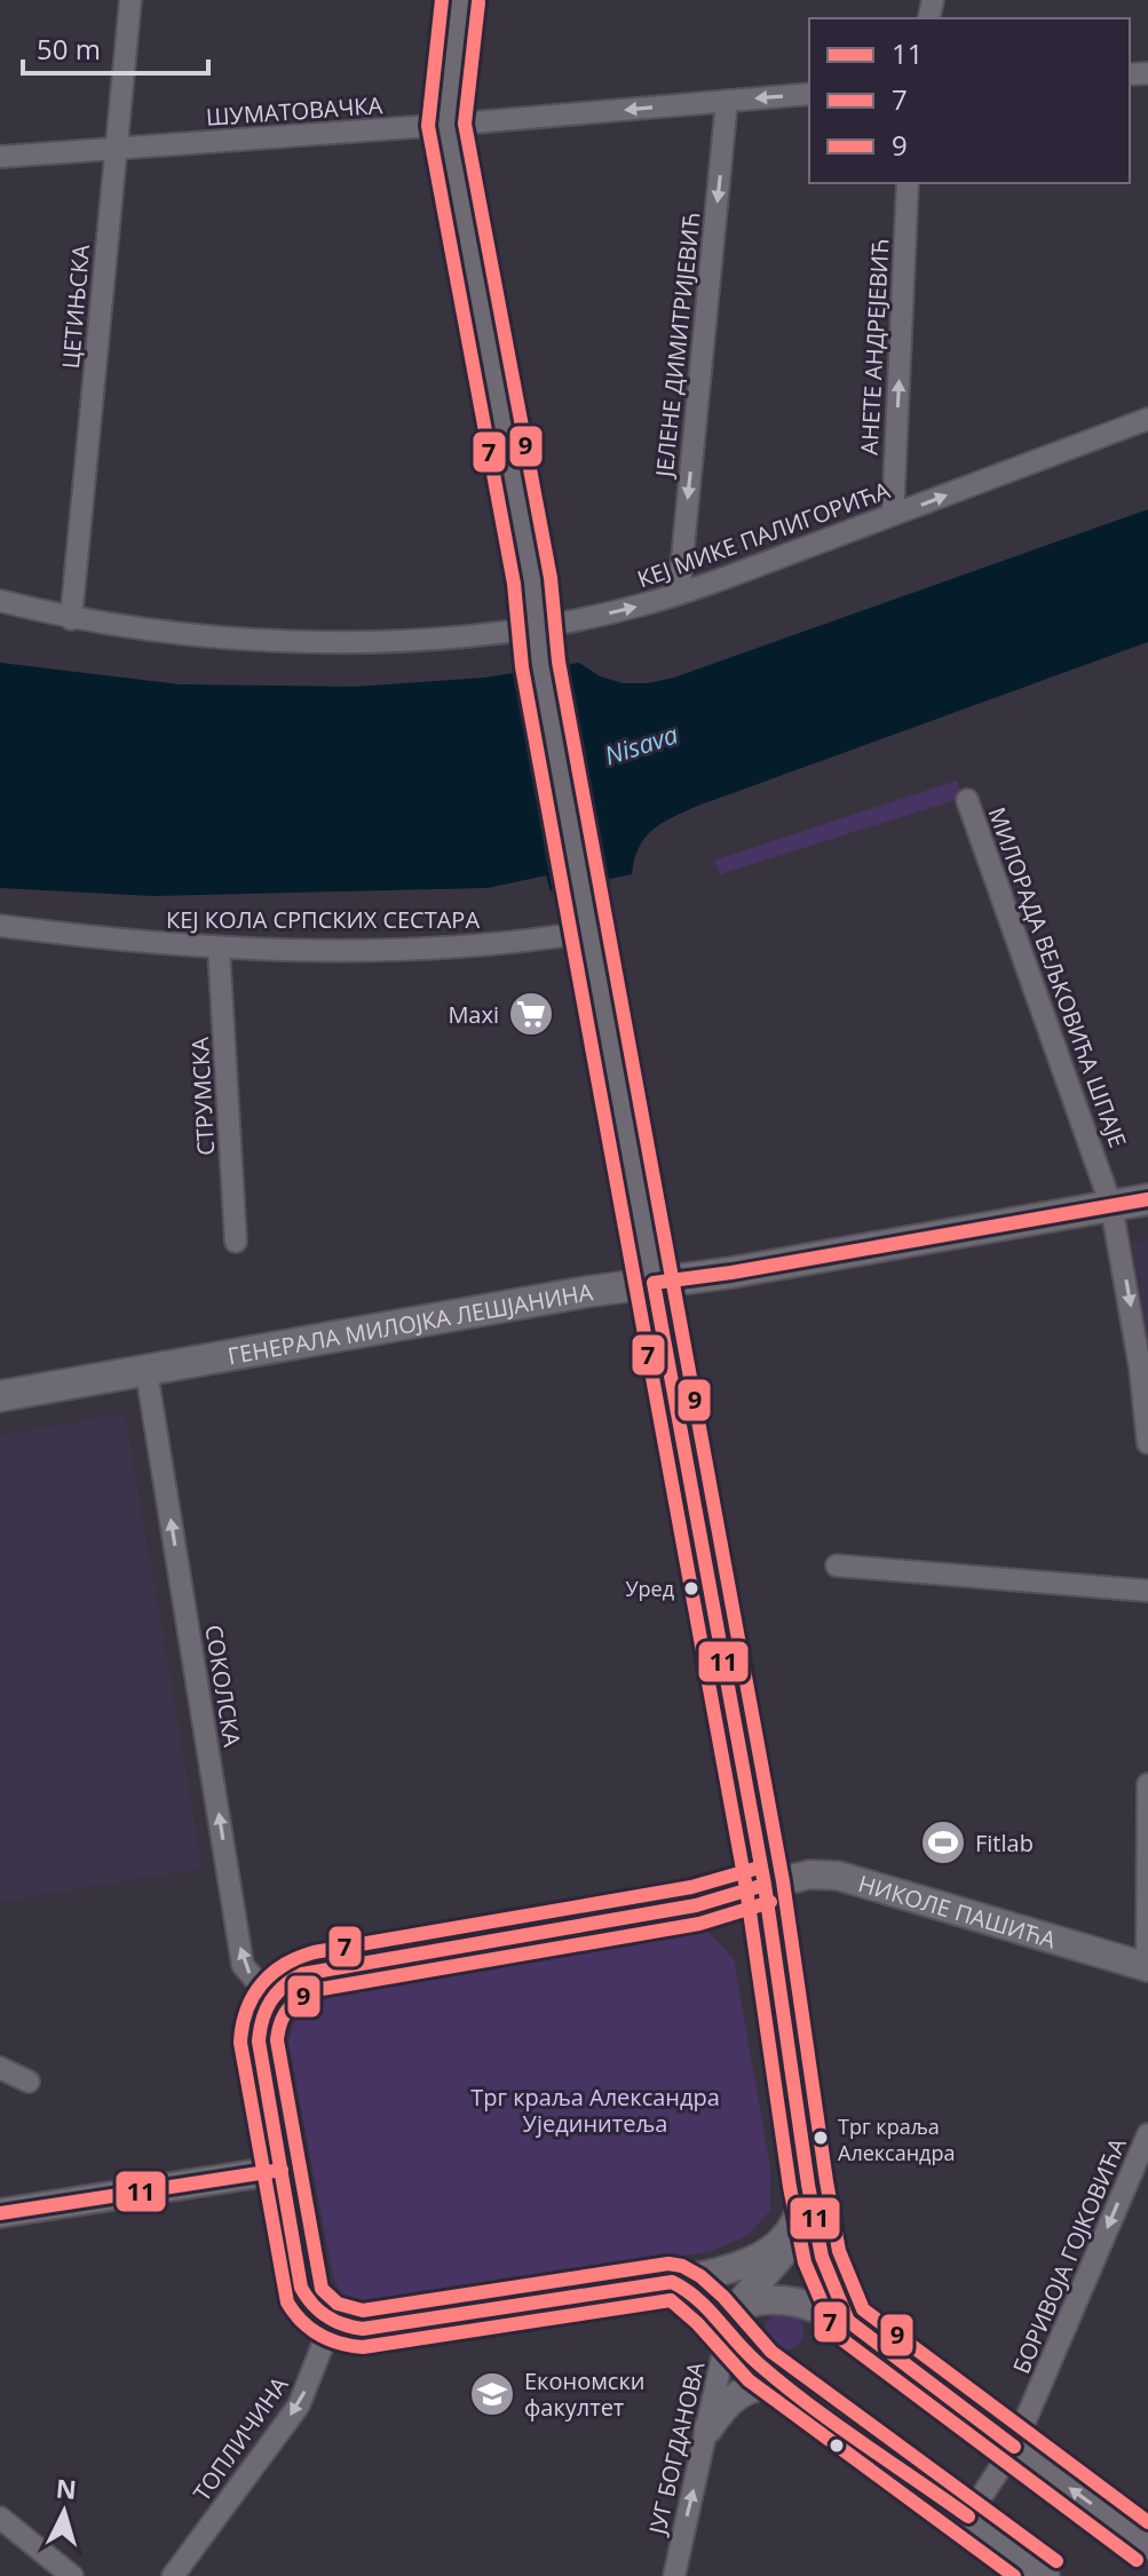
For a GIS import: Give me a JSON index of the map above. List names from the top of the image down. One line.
{"streets":{"main road":["ГЕНЕРАЛА МИЛОЈКА ЛЕШЈАНИНА"],"street":["ШУМАТОВАЧКА","ЦЕТИЊСКА","ЈЕЛЕНЕ ДИМИТРИЈЕВИЋ","АНЕТЕ АНДРЕЈЕВИЋ","КЕЈ МИКЕ ПАЛИГОРИЋА","КЕЈ КОЛА СРПСКИХ СЕСТАРА","МИЛОРАДА ВЕЉКОВИЋА ШПАЈЕ","СТРУМСКА","СОКОЛСКА","НИКОЛЕ ПАШИЋА","БОРИВОЈА ГОЈКОВИЋА","ТОПЛИЧИНА","ЈУГ БОГДАНОВА"]},"crossings":[["ШУМАТОВАЧКА","ЦЕТИЊСКА"],["ШУМАТОВАЧКА","ЈЕЛЕНЕ ДИМИТРИЈЕВИЋ"],["ЦЕТИЊСКА","КЕЈ МИКЕ ПАЛИГОРИЋА"],["ЈЕЛЕНЕ ДИМИТРИЈЕВИЋ","КЕЈ МИКЕ ПАЛИГОРИЋА"],["АНЕТЕ АНДРЕЈЕВИЋ","КЕЈ МИКЕ ПАЛИГОРИЋА"],["КЕЈ КОЛА СРПСКИХ СЕСТАРА","СТРУМСКА"],["МИЛОРАДА ВЕЉКОВИЋА ШПАЈЕ","ГЕНЕРАЛА МИЛОЈКА ЛЕШЈАНИНА"],["ГЕНЕРАЛА МИЛОЈКА ЛЕШЈАНИНА","СОКОЛСКА"]],"one_way":["ШУМАТОВАЧКА","ЈЕЛЕНЕ ДИМИТРИЈЕВИЋ","АНЕТЕ АНДРЕЈЕВИЋ","КЕЈ МИКЕ ПАЛИГОРИЋА","МИЛОРАДА ВЕЉКОВИЋА ШПАЈЕ","СОКОЛСКА","БОРИВОЈА ГОЈКОВИЋА","ТОПЛИЧИНА","ЈУГ БОГДАНОВА"],"water":["Nisava"],"parks":["Трг краља Александра Ујединитеља"],"places":{"supermarket":["Maxi"],"other":["Уред","Трг краља Александра"],"sports":["Fitlab"],"school or university":["Економски факултет"]},"lines":["transit line 7","transit line 9","transit line 11"],"legend":["11","7","9"],"scale_bar":"50 m","north":"top"}
